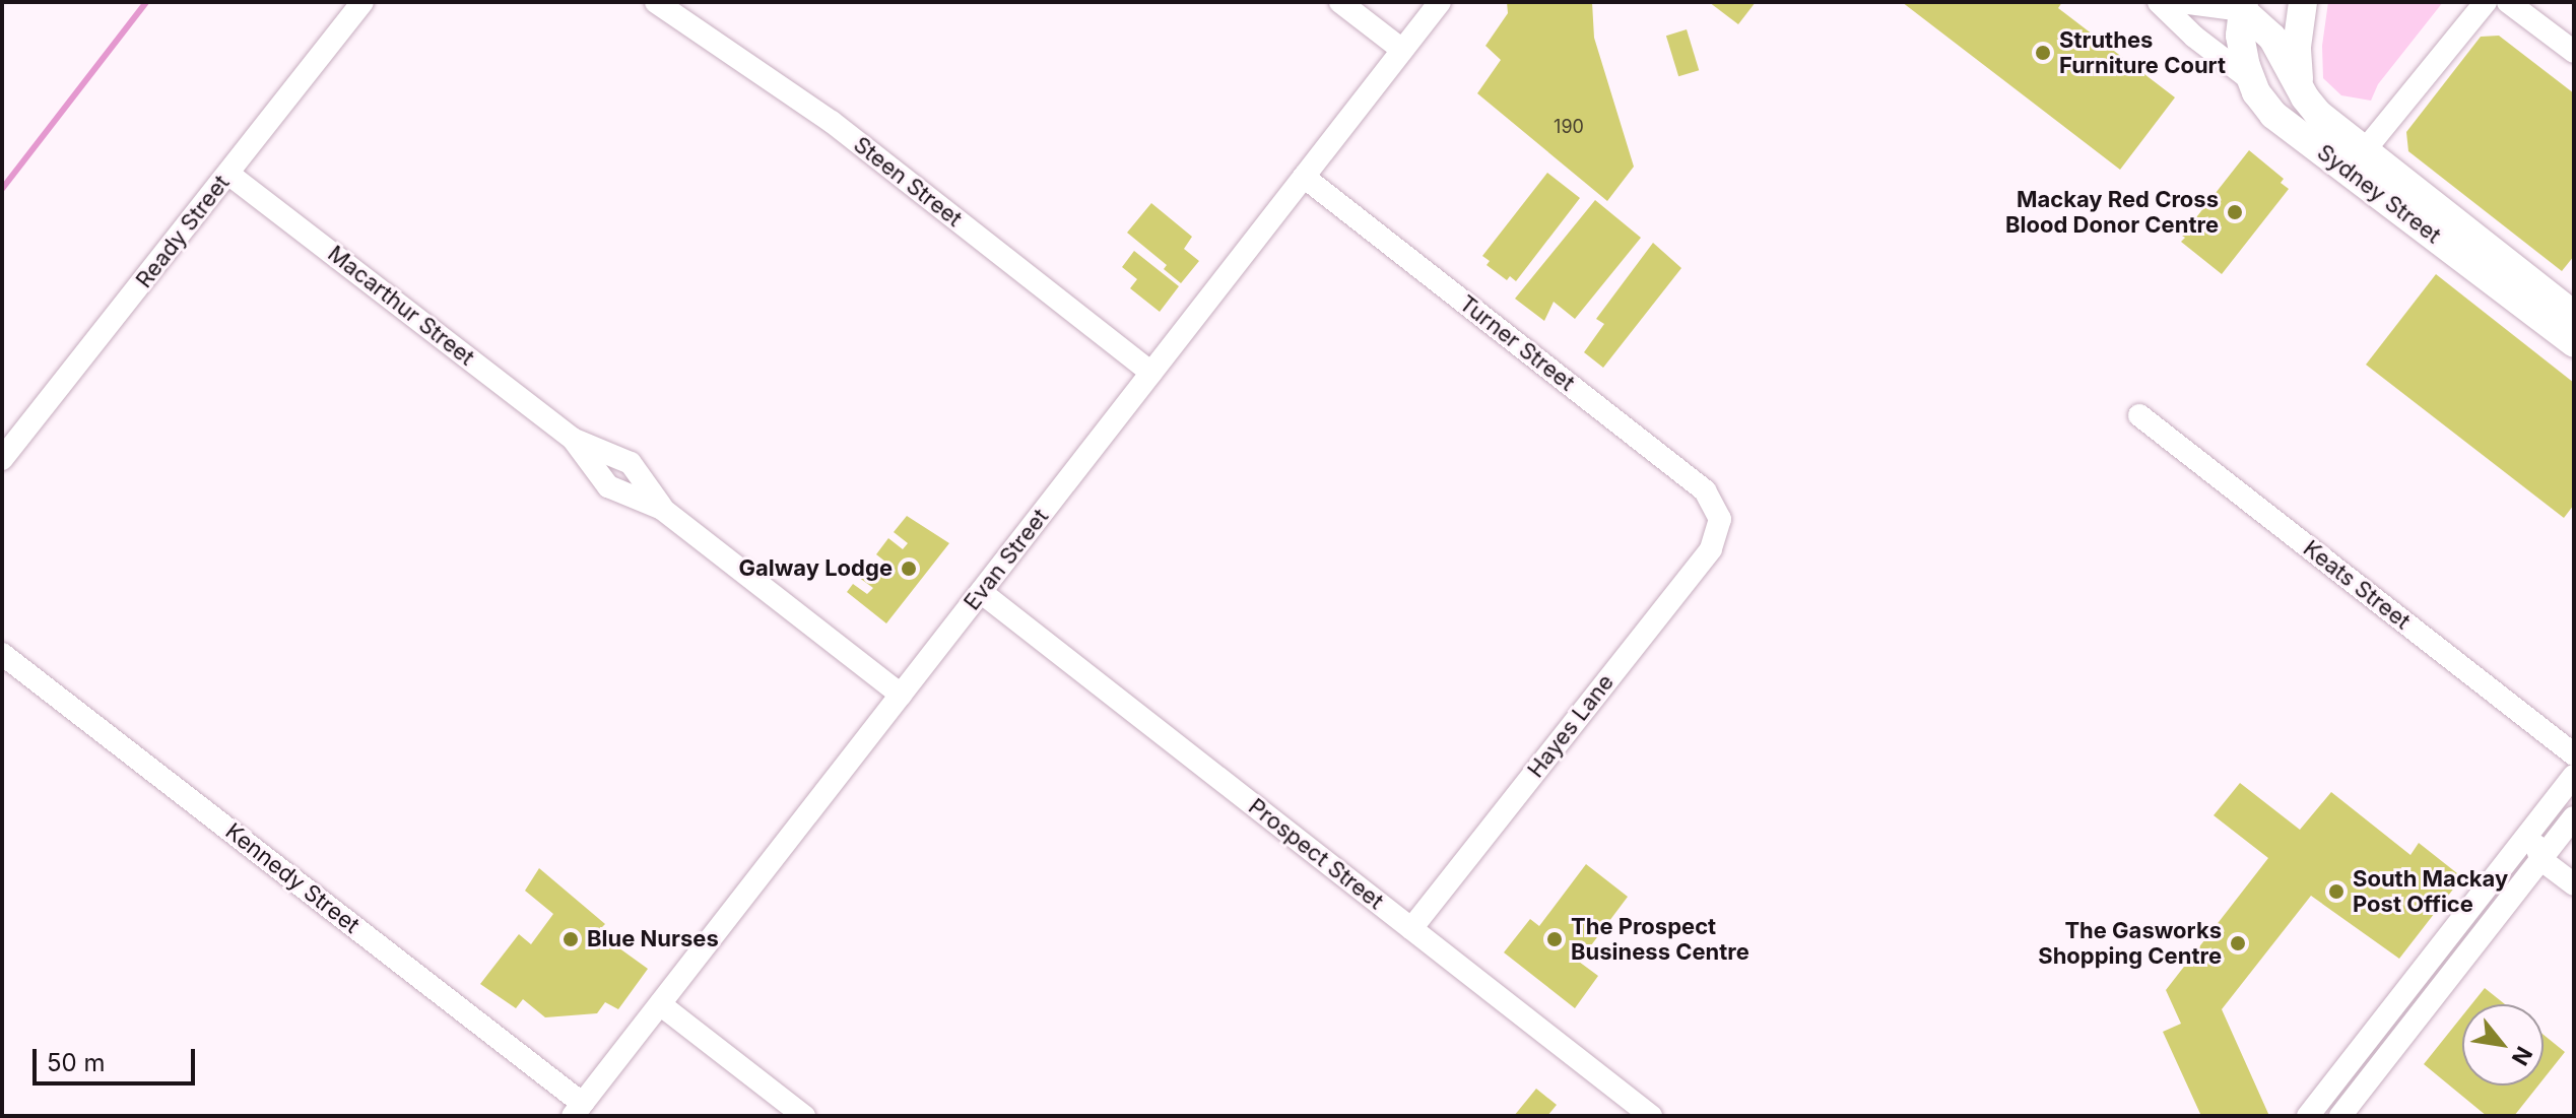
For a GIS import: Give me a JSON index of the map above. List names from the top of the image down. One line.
{"streets":{"main road":["Sydney Street"],"street":["Steen Street","Ready Street","Macarthur Street","Turner Street","Evan Street","Keats Street","Hayes Lane","Prospect Street","Kennedy Street"]},"crossings":[["Steen Street","Evan Street"],["Ready Street","Macarthur Street"],["Macarthur Street","Evan Street"],["Turner Street","Evan Street"],["Turner Street","Hayes Lane"],["Evan Street","Prospect Street"],["Evan Street","Kennedy Street"],["Hayes Lane","Prospect Street"]],"places":["Struthes Furniture Court","Mackay Red Cross Blood Donor Centre","Galway Lodge","South Mackay Post Office","Blue Nurses","The Prospect Business Centre","The Gasworks Shopping Centre"],"house_numbers":["190"],"scale_bar":"50 m","north":"bottom right"}
